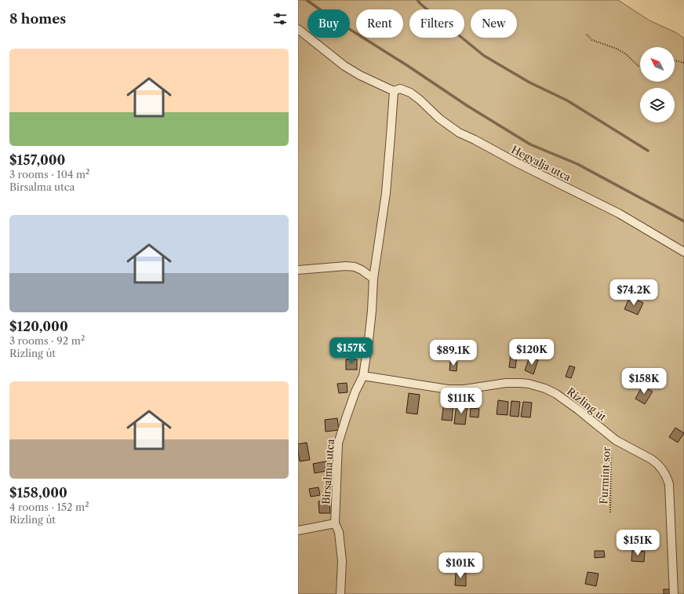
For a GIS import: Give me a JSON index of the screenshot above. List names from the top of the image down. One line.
{"streets":{"street":["Hegyalja utca","Rizling út","Birsalma utca"],"path":["Furmint sor"]},"crossings":[["Hegyalja utca","Birsalma utca"],["Rizling út","Birsalma utca"],["Rizling út","Furmint sor"]],"north":"top left","page":{"heading":"8 homes","chip":["Buy","Rent","Filters","New"],"list":[{"name":"$157,000","note":"3 rooms · 104 m² · Birsalma utca"},{"name":"$120,000","note":"3 rooms · 92 m² · Rizling út"},{"name":"$158,000","note":"4 rooms · 152 m² · Rizling út"}],"price":["$74.2K","$157K","$120K","$89.1K","$158K","$111K","$151K","$101K"]}}
